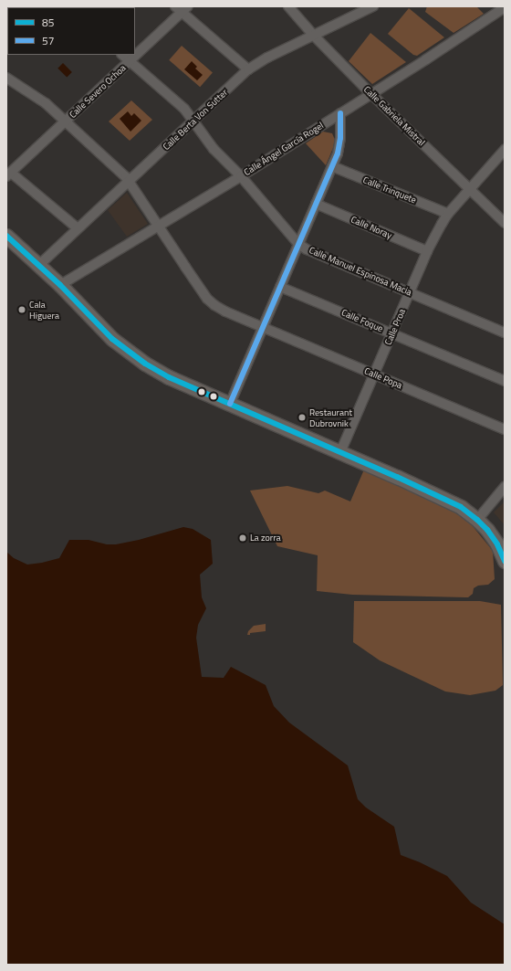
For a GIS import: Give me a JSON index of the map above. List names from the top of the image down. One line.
{"streets":{"street":["Calle Severo Ochoa","Calle Gabriela Mistral","Calle Berta Von Sutter","Calle Ángel García Rogel","Calle Trinquete","Calle Noray","Calle Manuel Espinosa Macia","Calle Foque","Calle Proa","Calle Popa"]},"crossings":[["Calle Severo Ochoa","Calle Manuel Espinosa Macia"],["Calle Severo Ochoa","Calle Popa"],["Calle Gabriela Mistral","Calle Berta Von Sutter"],["Calle Gabriela Mistral","Calle Ángel García Rogel"],["Calle Gabriela Mistral","Calle Proa"],["Calle Berta Von Sutter","Calle Manuel Espinosa Macia"],["Calle Berta Von Sutter","Calle Popa"],["Calle Ángel García Rogel","Calle Manuel Espinosa Macia"],["Calle Ángel García Rogel","Calle Popa"],["Calle Trinquete","Calle Proa"],["Calle Noray","Calle Proa"],["Calle Manuel Espinosa Macia","Calle Proa"],["Calle Foque","Calle Proa"],["Calle Proa","Calle Popa"]],"places":["Cala Higuera","Restaurant Dubrovnik","La zorra"],"lines":["transit line 57","transit line 85"],"legend":["85","57"]}
